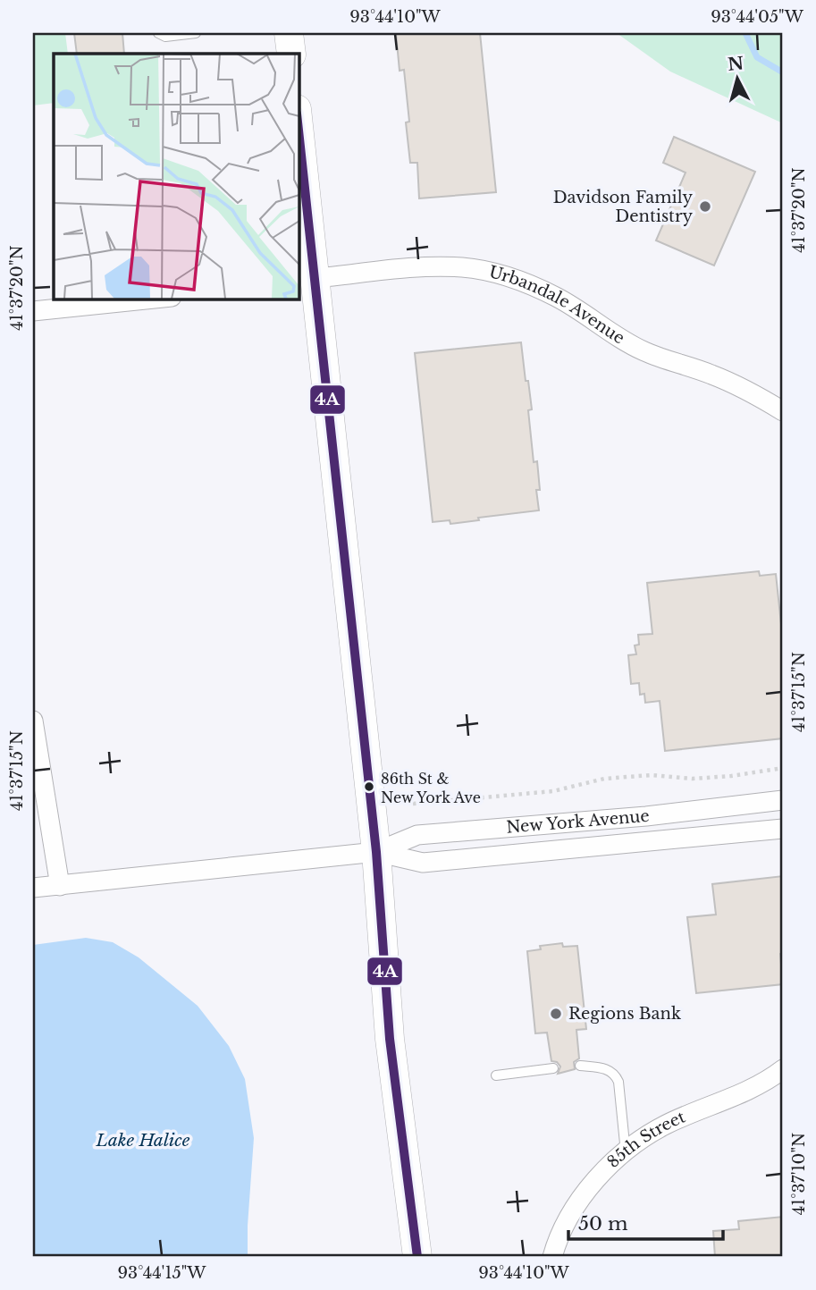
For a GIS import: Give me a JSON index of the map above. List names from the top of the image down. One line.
{"streets":{"street":["Urbandale Avenue","New York Avenue","85th Street"]},"water":["Lake Halice"],"places":["Davidson Family Dentistry","86th St & New York Ave","Regions Bank"],"lines":["transit line 4A"],"scale_bar":"50 m","north":"top","coordinates":["93°44'10\"W","93°44'05\"W","41°37'20\"N","41°37'15\"N","41°37'10\"N","93°44'15\"W"]}
